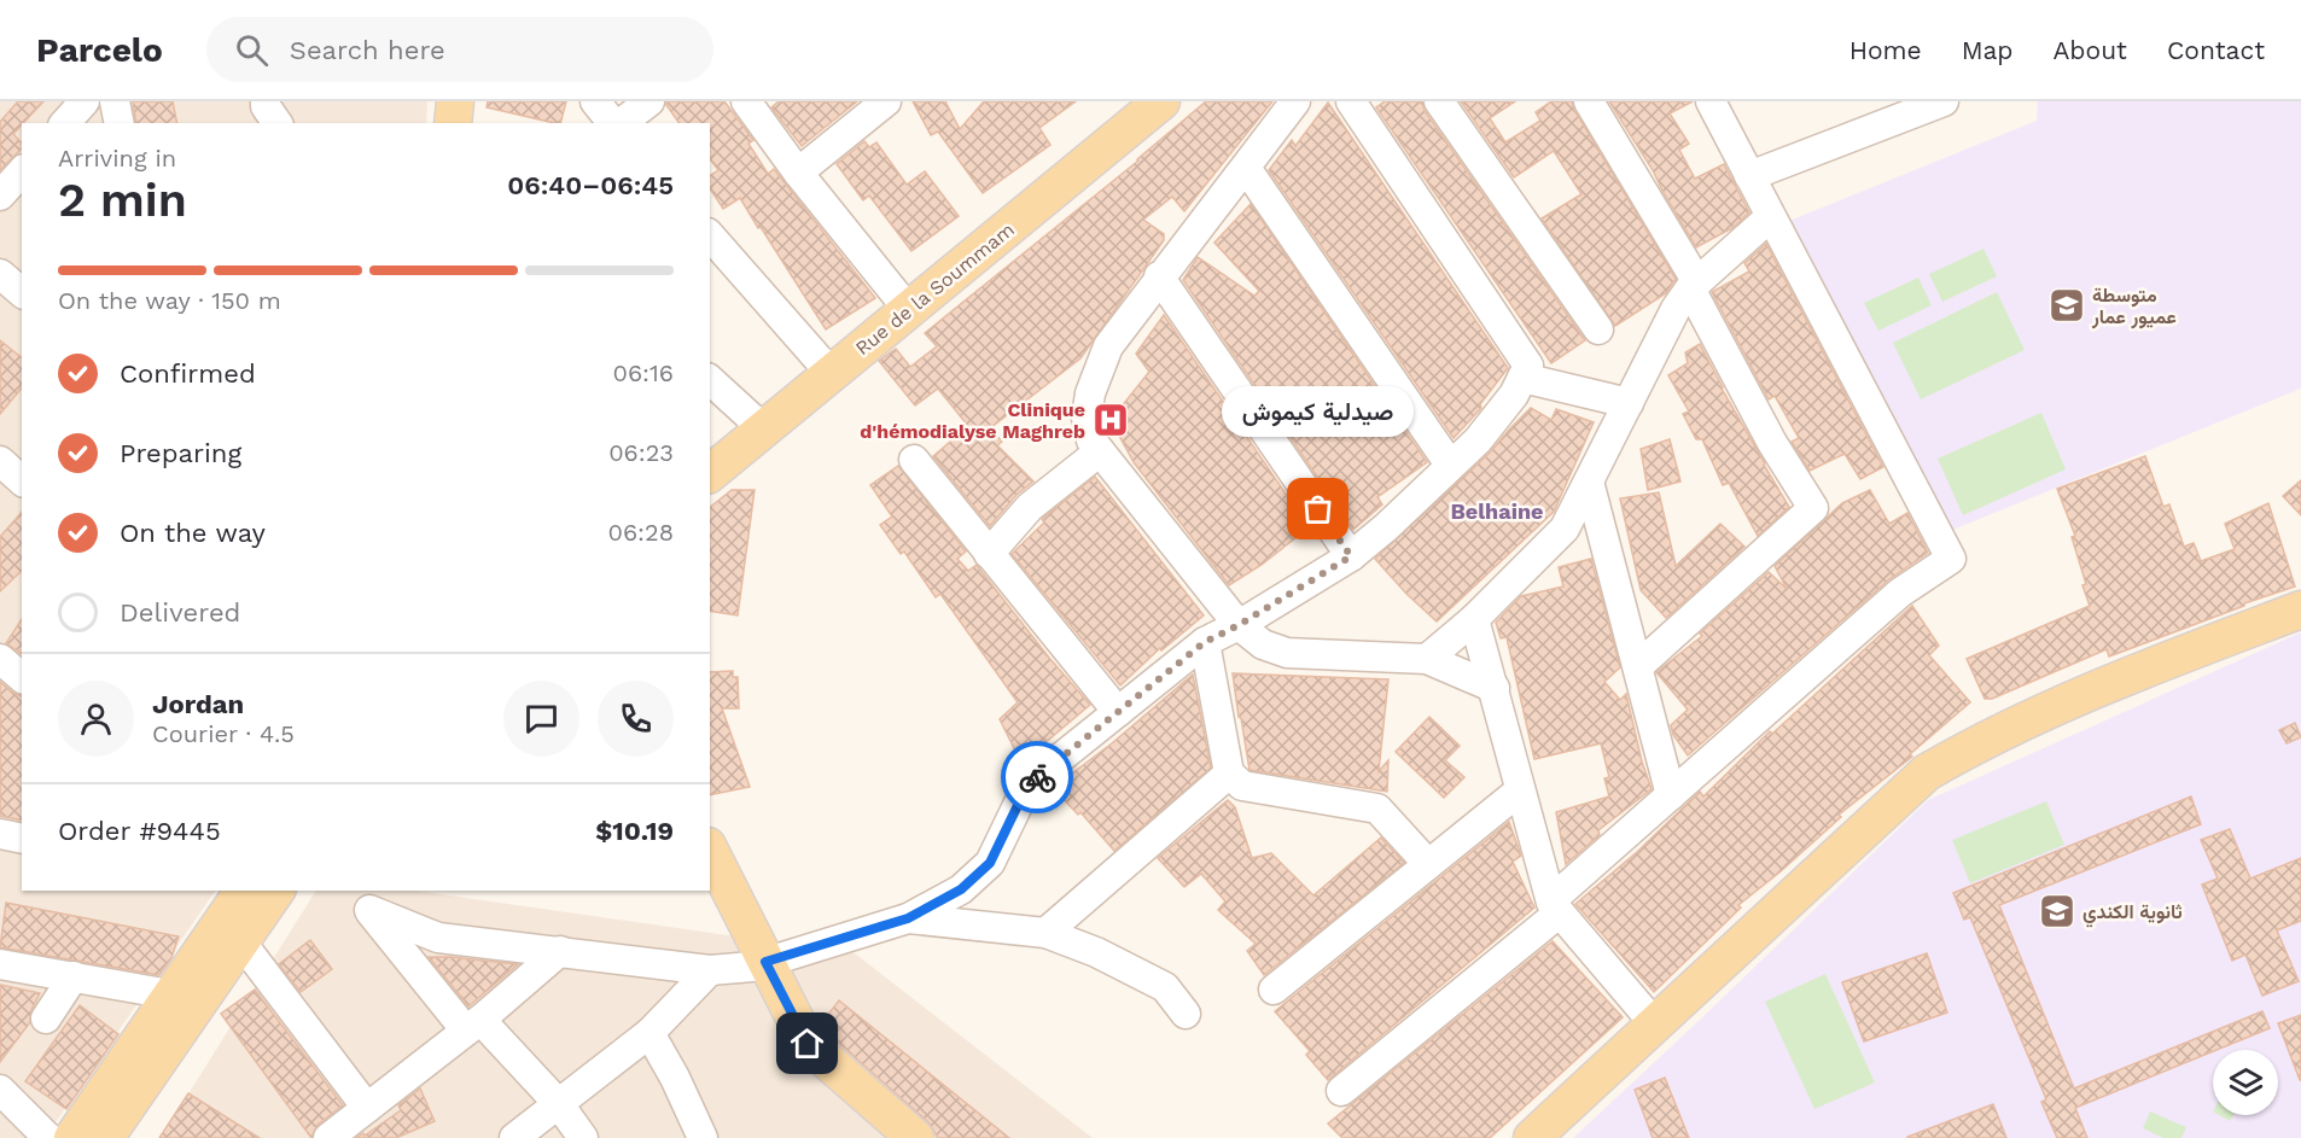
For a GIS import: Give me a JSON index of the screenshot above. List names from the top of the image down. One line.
{"streets":{"main road":["Rue de la Soummam"]},"districts":["Belhaine"],"places":{"school or university":["متوسطة عميور عمار","ثانوية الكندي"],"hospital":["Clinique d'hémodialyse Maghreb"],"other":["صيدلية كيموش"]},"page":{"header":"Parcelo","search":"Search here","nav":["Home","Map","About","Contact"],"heading":["2 min","Arriving in","06:40–06:45"],"panel":["Jordan","Courier · 4.5","Order #9445","$10.19"],"bar":"On the way · 150 m","list":[["Confirmed","06:16"],["Preparing","06:23"],["On the way","06:28"],"Delivered"],"bubble":"صيدلية كيموش"}}
